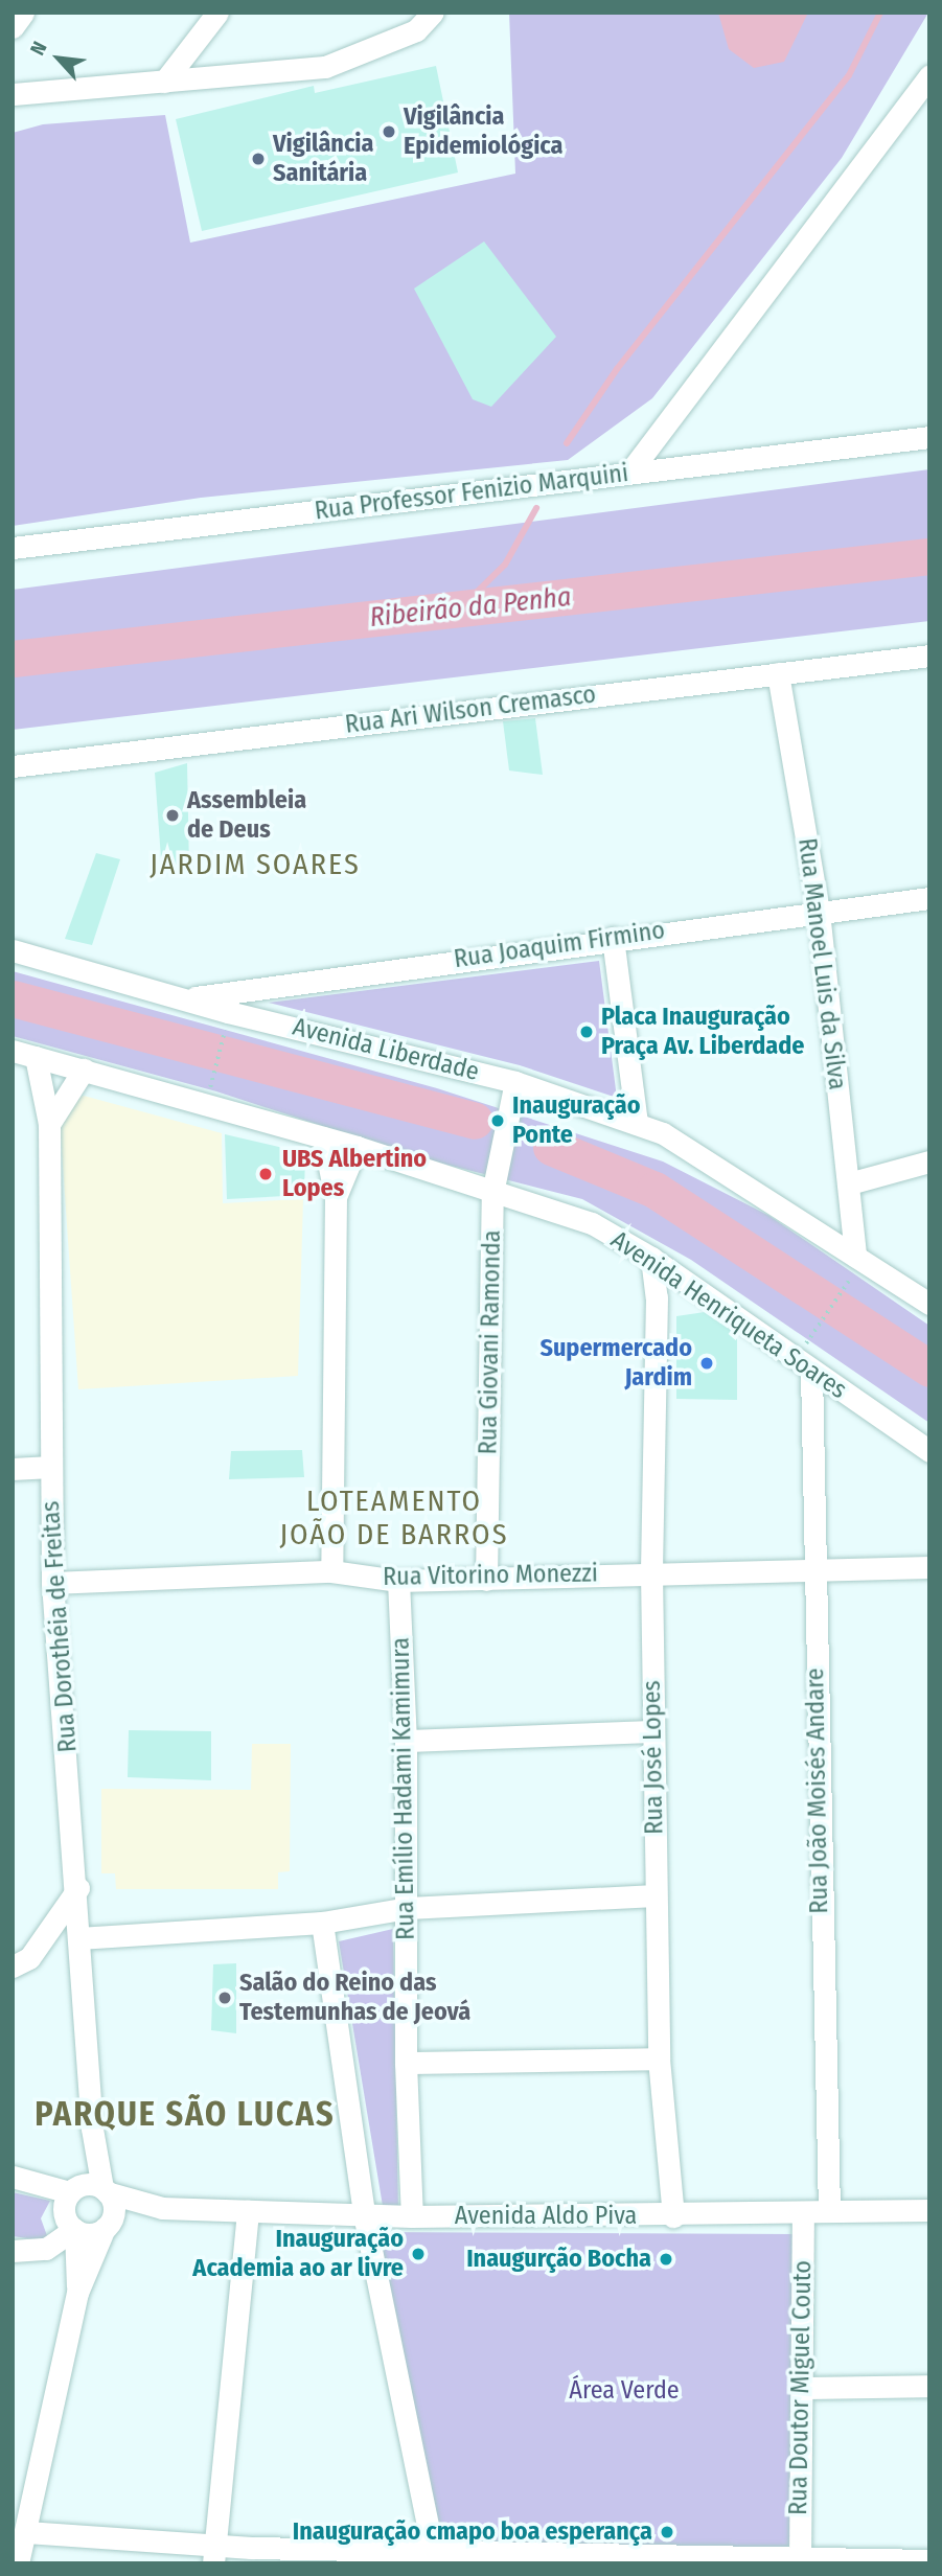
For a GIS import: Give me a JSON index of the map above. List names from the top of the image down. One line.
{"streets":{"street":["Rua Professor Fenizio Marquini","Rua Ari Wilson Cremasco","Rua Joaquim Firmino","Rua Manoel Luis da Silva","Avenida Liberdade","Avenida Henriqueta Soares","Rua Giovani Ramonda","Rua Vitorino Monezzi","Rua Dorothéia de Freitas","Rua José Lopes","Rua Emílio Hadami Kamimura","Rua João Moisés Andare","Avenida Aldo Piva","Rua Doutor Miguel Couto"]},"crossings":[["Rua Ari Wilson Cremasco","Rua Manoel Luis da Silva"],["Rua Joaquim Firmino","Rua Manoel Luis da Silva"],["Rua Joaquim Firmino","Avenida Liberdade"],["Rua Manoel Luis da Silva","Avenida Liberdade"],["Avenida Liberdade","Rua Giovani Ramonda"],["Avenida Henriqueta Soares","Rua Giovani Ramonda"],["Avenida Henriqueta Soares","Rua Dorothéia de Freitas"],["Avenida Henriqueta Soares","Rua José Lopes"],["Avenida Henriqueta Soares","Rua João Moisés Andare"],["Rua Giovani Ramonda","Rua Vitorino Monezzi"],["Rua Vitorino Monezzi","Rua Dorothéia de Freitas"],["Rua Vitorino Monezzi","Rua José Lopes"],["Rua Vitorino Monezzi","Rua Emílio Hadami Kamimura"],["Rua Vitorino Monezzi","Rua João Moisés Andare"],["Rua Dorothéia de Freitas","Avenida Aldo Piva"],["Rua José Lopes","Avenida Aldo Piva"],["Rua Emílio Hadami Kamimura","Avenida Aldo Piva"],["Rua João Moisés Andare","Avenida Aldo Piva"],["Avenida Aldo Piva","Rua Doutor Miguel Couto"]],"districts":["JARDIM SOARES","LOTEAMENTO JOÃO DE BARROS","PARQUE SÃO LUCAS"],"water":["Ribeirão da Penha"],"parks":["Área Verde"],"places":["Vigilância Epidemiológica","Vigilância Sanitária","Assembleia de Deus","Placa Inauguração Praça Av. Liberdade","Inauguração Ponte","UBS Albertino Lopes","Supermercado Jardim","Salão do Reino das Testemunhas de Jeová","Inauguração Academia ao ar livre","Inaugurção Bocha","Inauguração cmapo boa esperança"],"north":"top left"}
